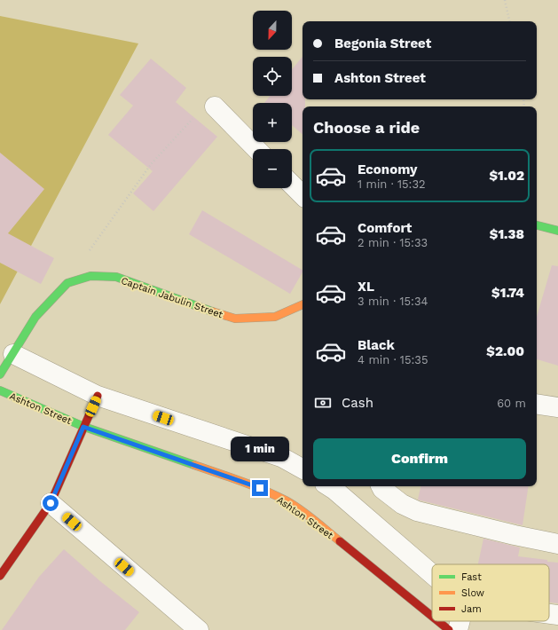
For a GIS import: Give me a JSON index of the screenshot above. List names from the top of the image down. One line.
{"streets":{"street":["Captain Jabulin Street","Ashton Street"]},"legend":["Fast","Slow","Jam"],"north":"bottom","page":{"map_buttons":["+","−"],"banner":["Begonia Street","Ashton Street"],"heading":"Choose a ride","list":[{"name":"Economy","note":"1 min · 15:32","value":"$1.02"},{"name":"Comfort","note":"2 min · 15:33","value":"$1.38"},{"name":"XL","note":"3 min · 15:34","value":"$1.74"},{"name":"Black","note":"4 min · 15:35","value":"$2.00"}],"pay":["Cash","60 m"],"buttons":"Confirm","bubble":"1 min"}}
